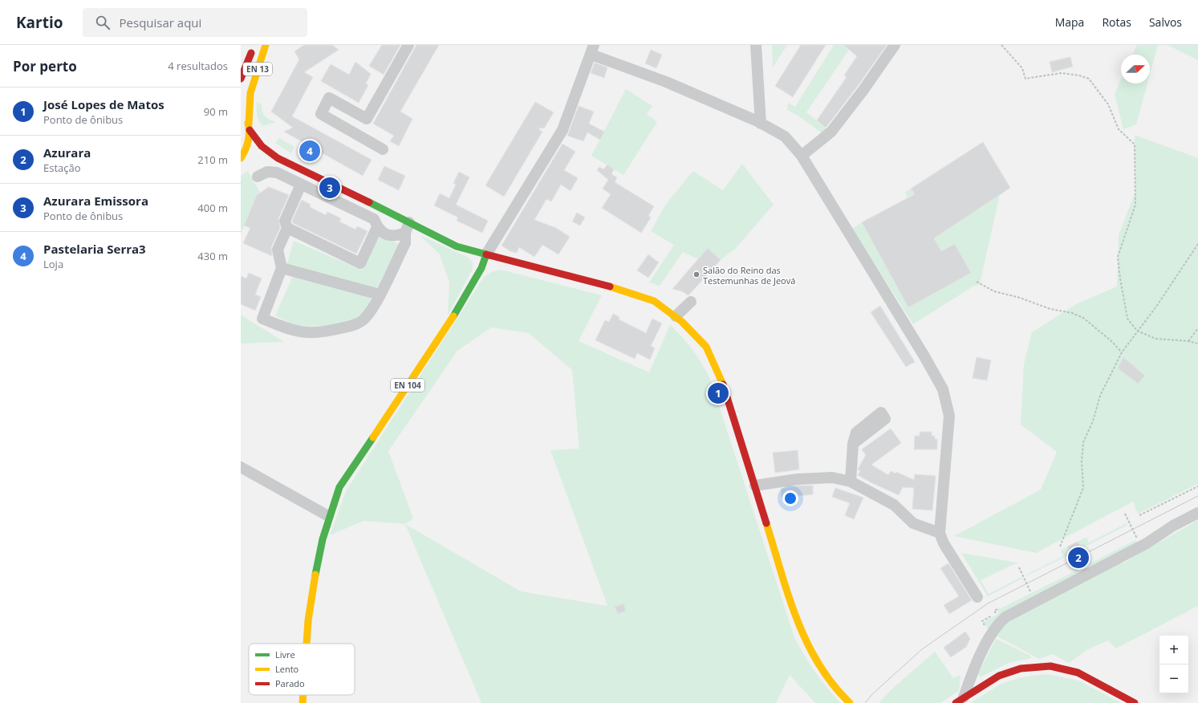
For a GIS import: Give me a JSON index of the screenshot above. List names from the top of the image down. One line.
{"streets":{"main road":["EN 13","EN 104"]},"places":["Salão do Reino das Testemunhas de Jeová"],"legend":["Livre","Lento","Parado"],"north":"right","page":{"header":"Kartio","search":"Pesquisar aqui","nav":["Mapa","Rotas","Salvos"],"heading":["Por perto","4 resultados"],"list":[{"mark":"1","name":"José Lopes de Matos","note":"Ponto de ônibus","value":"90 m"},{"mark":"2","name":"Azurara","note":"Estação","value":"210 m"},{"mark":"3","name":"Azurara Emissora","note":"Ponto de ônibus","value":"400 m"},{"mark":"4","name":"Pastelaria Serra3","note":"Loja","value":"430 m"}],"pins":["4","3","1","2"],"map_buttons":["+","−"]}}
